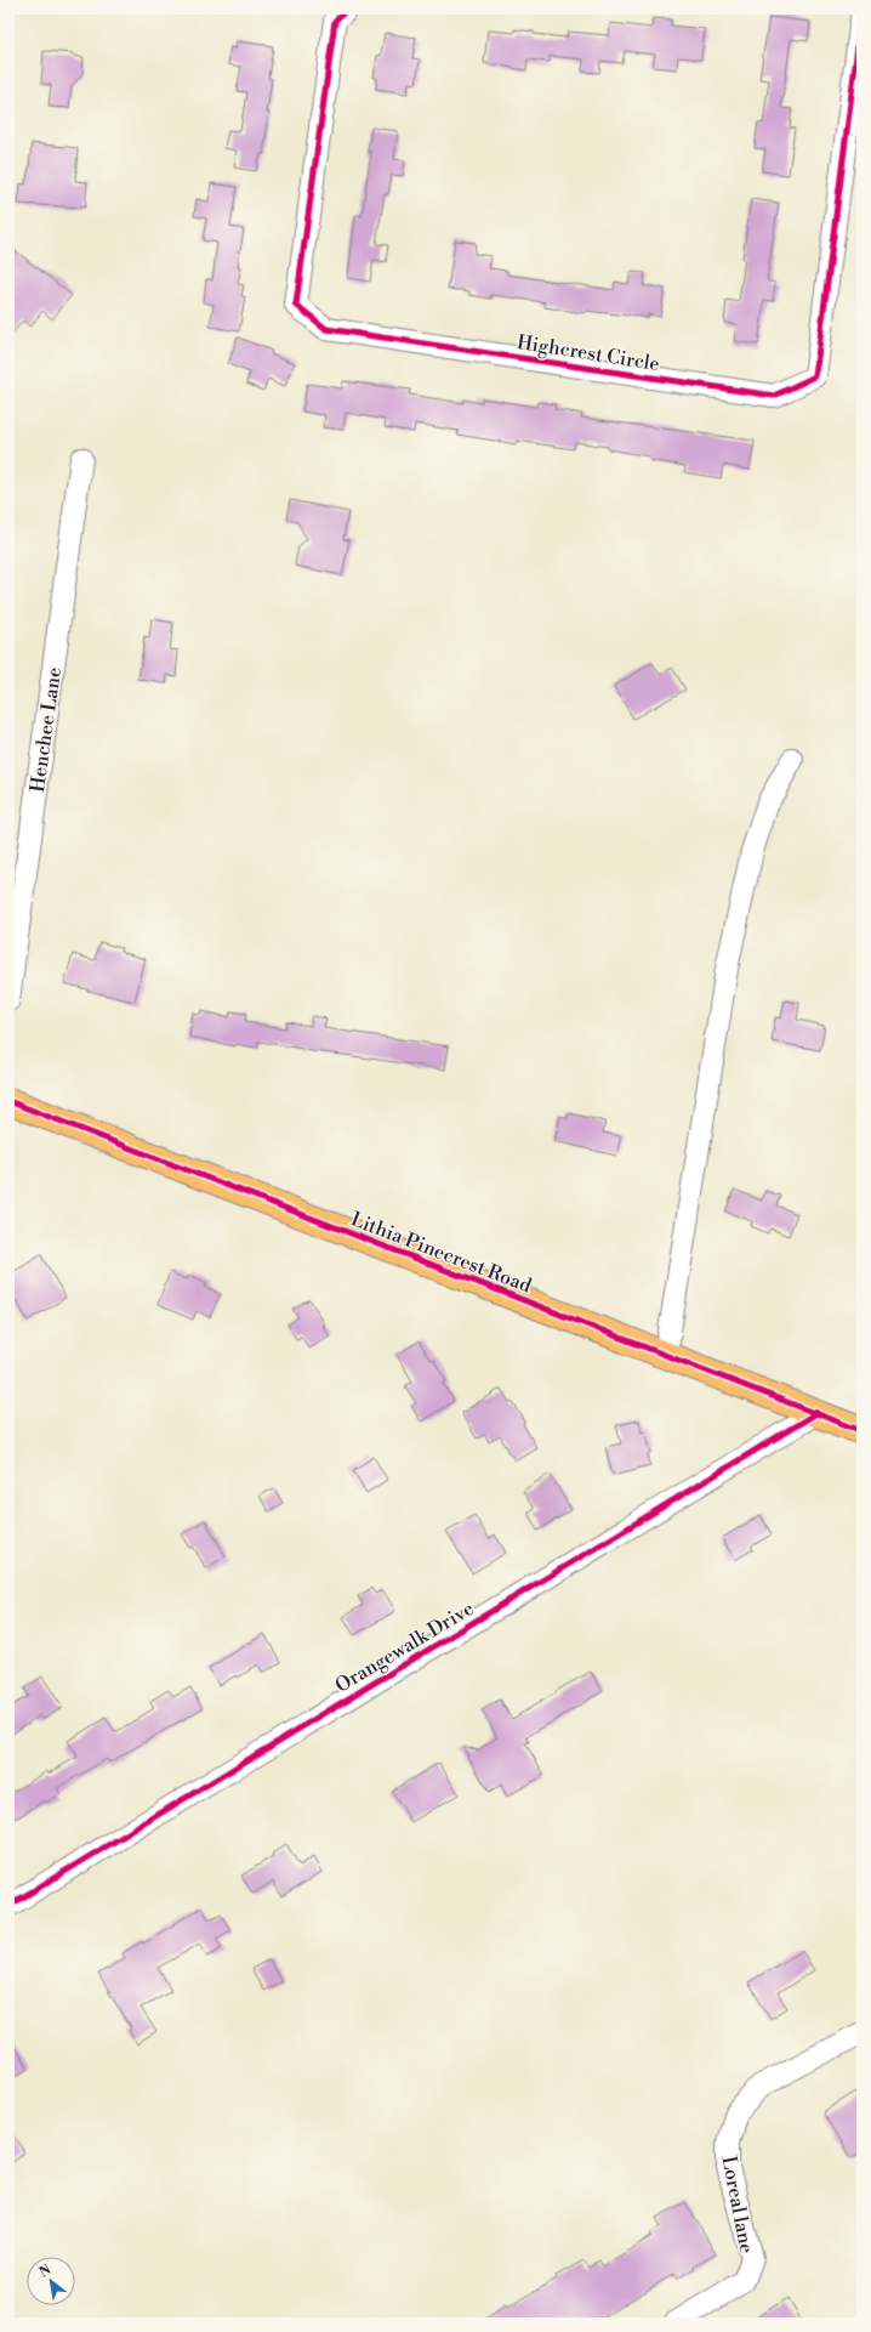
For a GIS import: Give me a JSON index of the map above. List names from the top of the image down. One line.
{"streets":{"main road":["Lithia Pinecrest Road"],"street":["Highcrest Circle","Henchee Lane","Orangewalk Drive","Loreal lane"]},"crossings":[["Lithia Pinecrest Road","Orangewalk Drive"]],"north":"top left"}
